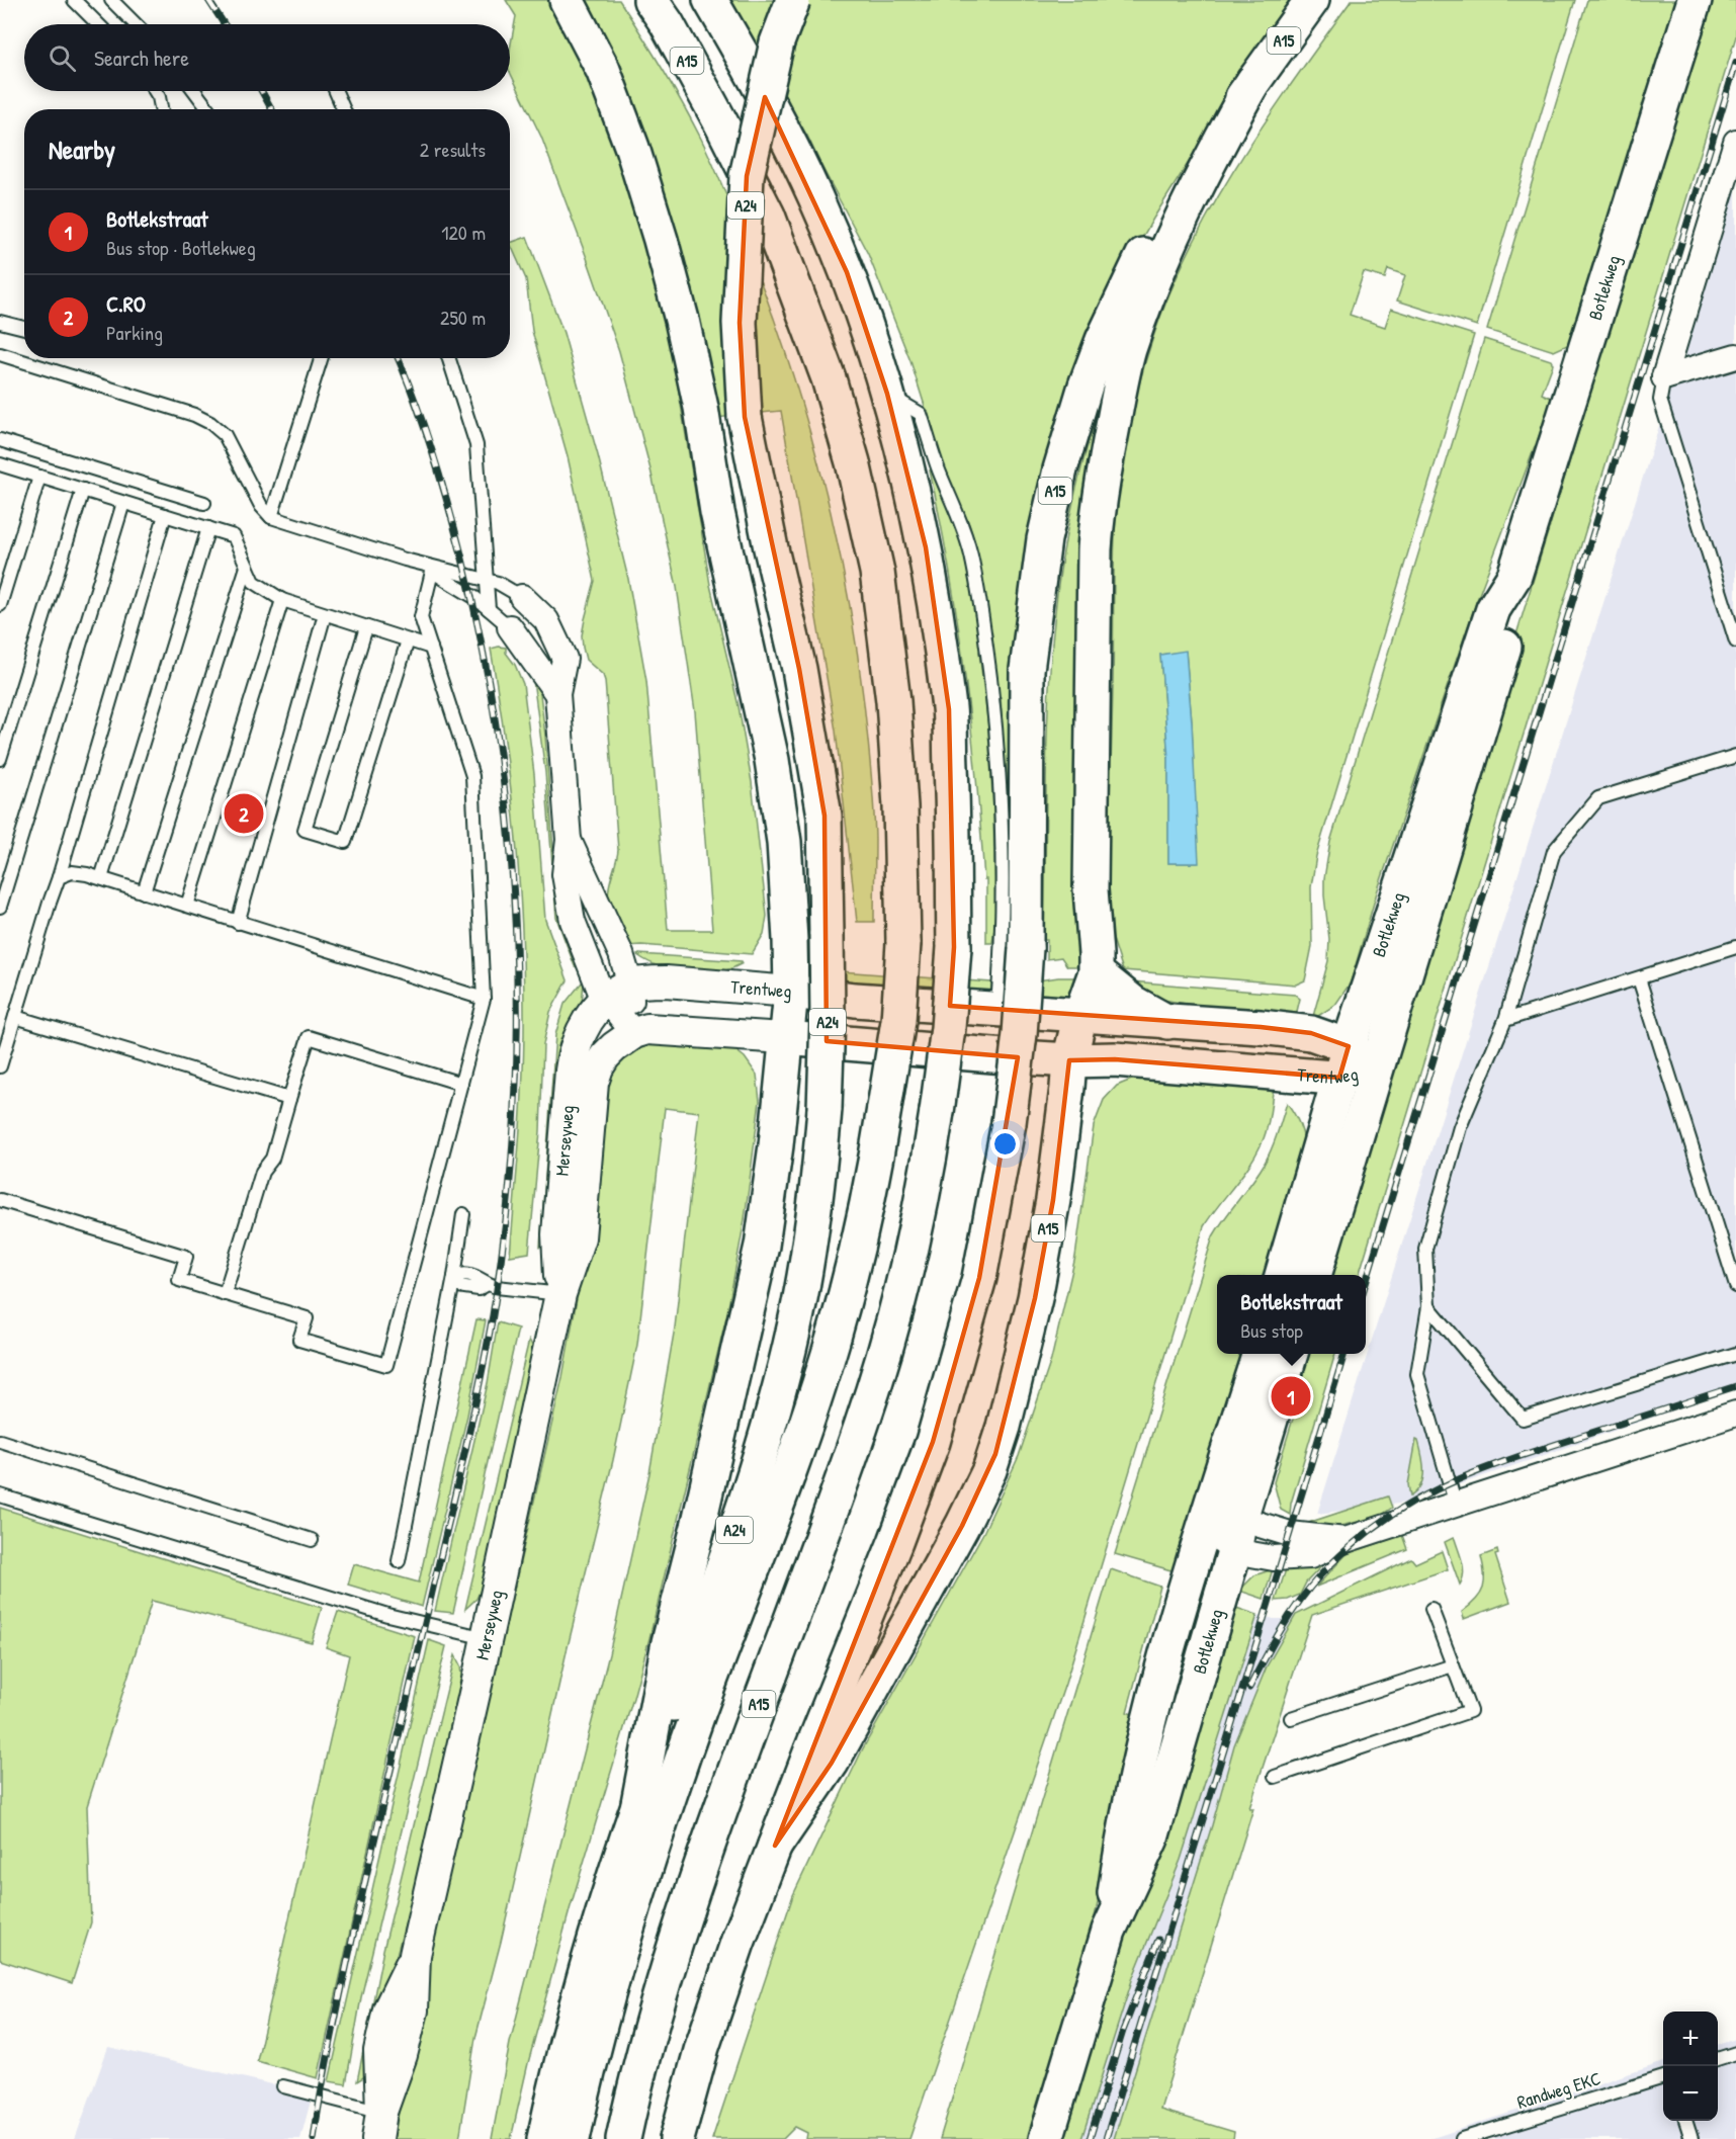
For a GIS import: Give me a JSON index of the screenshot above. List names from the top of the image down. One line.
{"streets":{"main road":["A15","A24","Botlekweg","Trentweg"],"street":["Merseyweg"],"lane":["Randweg EKC"]},"crossings":[["A15","Trentweg"],["Botlekweg","Trentweg"],["Trentweg","Merseyweg"]],"page":{"search":"Search here","heading":["Nearby","2 results"],"list":[{"mark":"1","name":"Botlekstraat","note":"Bus stop · Botlekweg","value":"120 m"},{"mark":"2","name":"C.RO","note":"Parking","value":"250 m"}],"pins":["2","1"],"popup":["Botlekstraat","Bus stop"],"map_buttons":["+","−"]}}
